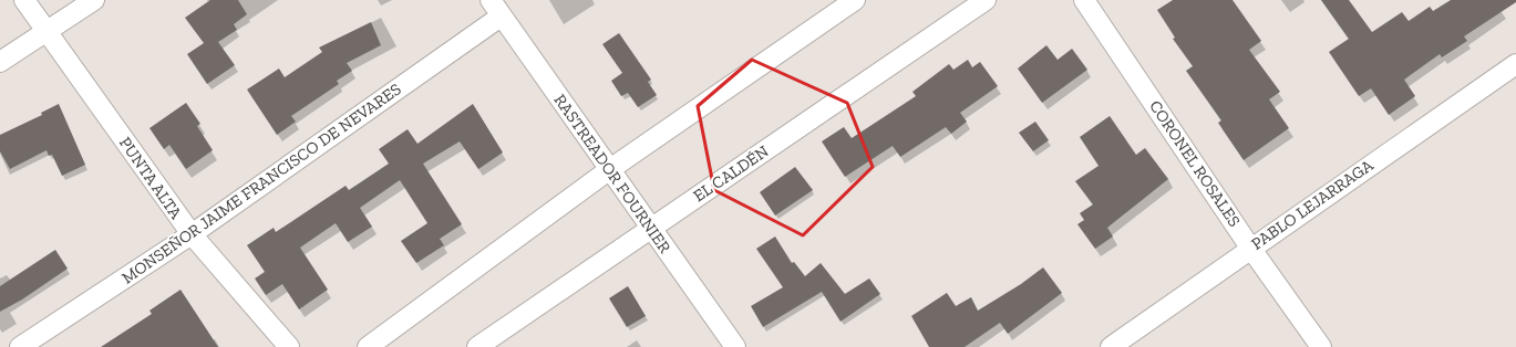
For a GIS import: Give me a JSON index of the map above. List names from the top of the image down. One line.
{"streets":{"street":["CORONEL ROSALES","RASTREADOR FOURNIER","EL CALDÉN","PUNTA ALTA","MONSEÑOR JAIME FRANCISCO DE NEVARES","PABLO LEJARRAGA"]},"crossings":[["CORONEL ROSALES","PABLO LEJARRAGA"],["RASTREADOR FOURNIER","EL CALDÉN"],["RASTREADOR FOURNIER","MONSEÑOR JAIME FRANCISCO DE NEVARES"],["PUNTA ALTA","MONSEÑOR JAIME FRANCISCO DE NEVARES"]]}
